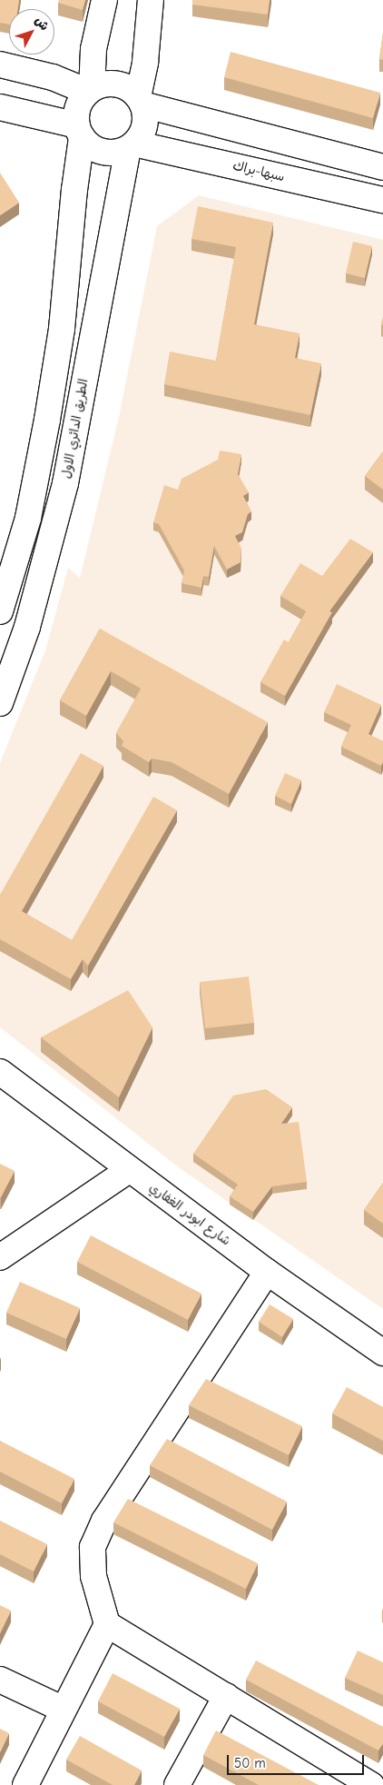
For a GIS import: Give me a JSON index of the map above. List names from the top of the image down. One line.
{"streets":{"main road":["سبها-براك","الطريق الدائري الاول","شارع ابودر الغفاري"]},"crossings":[["سبها-براك","الطريق الدائري الاول"]],"scale_bar":"50 m","north":"top right"}
